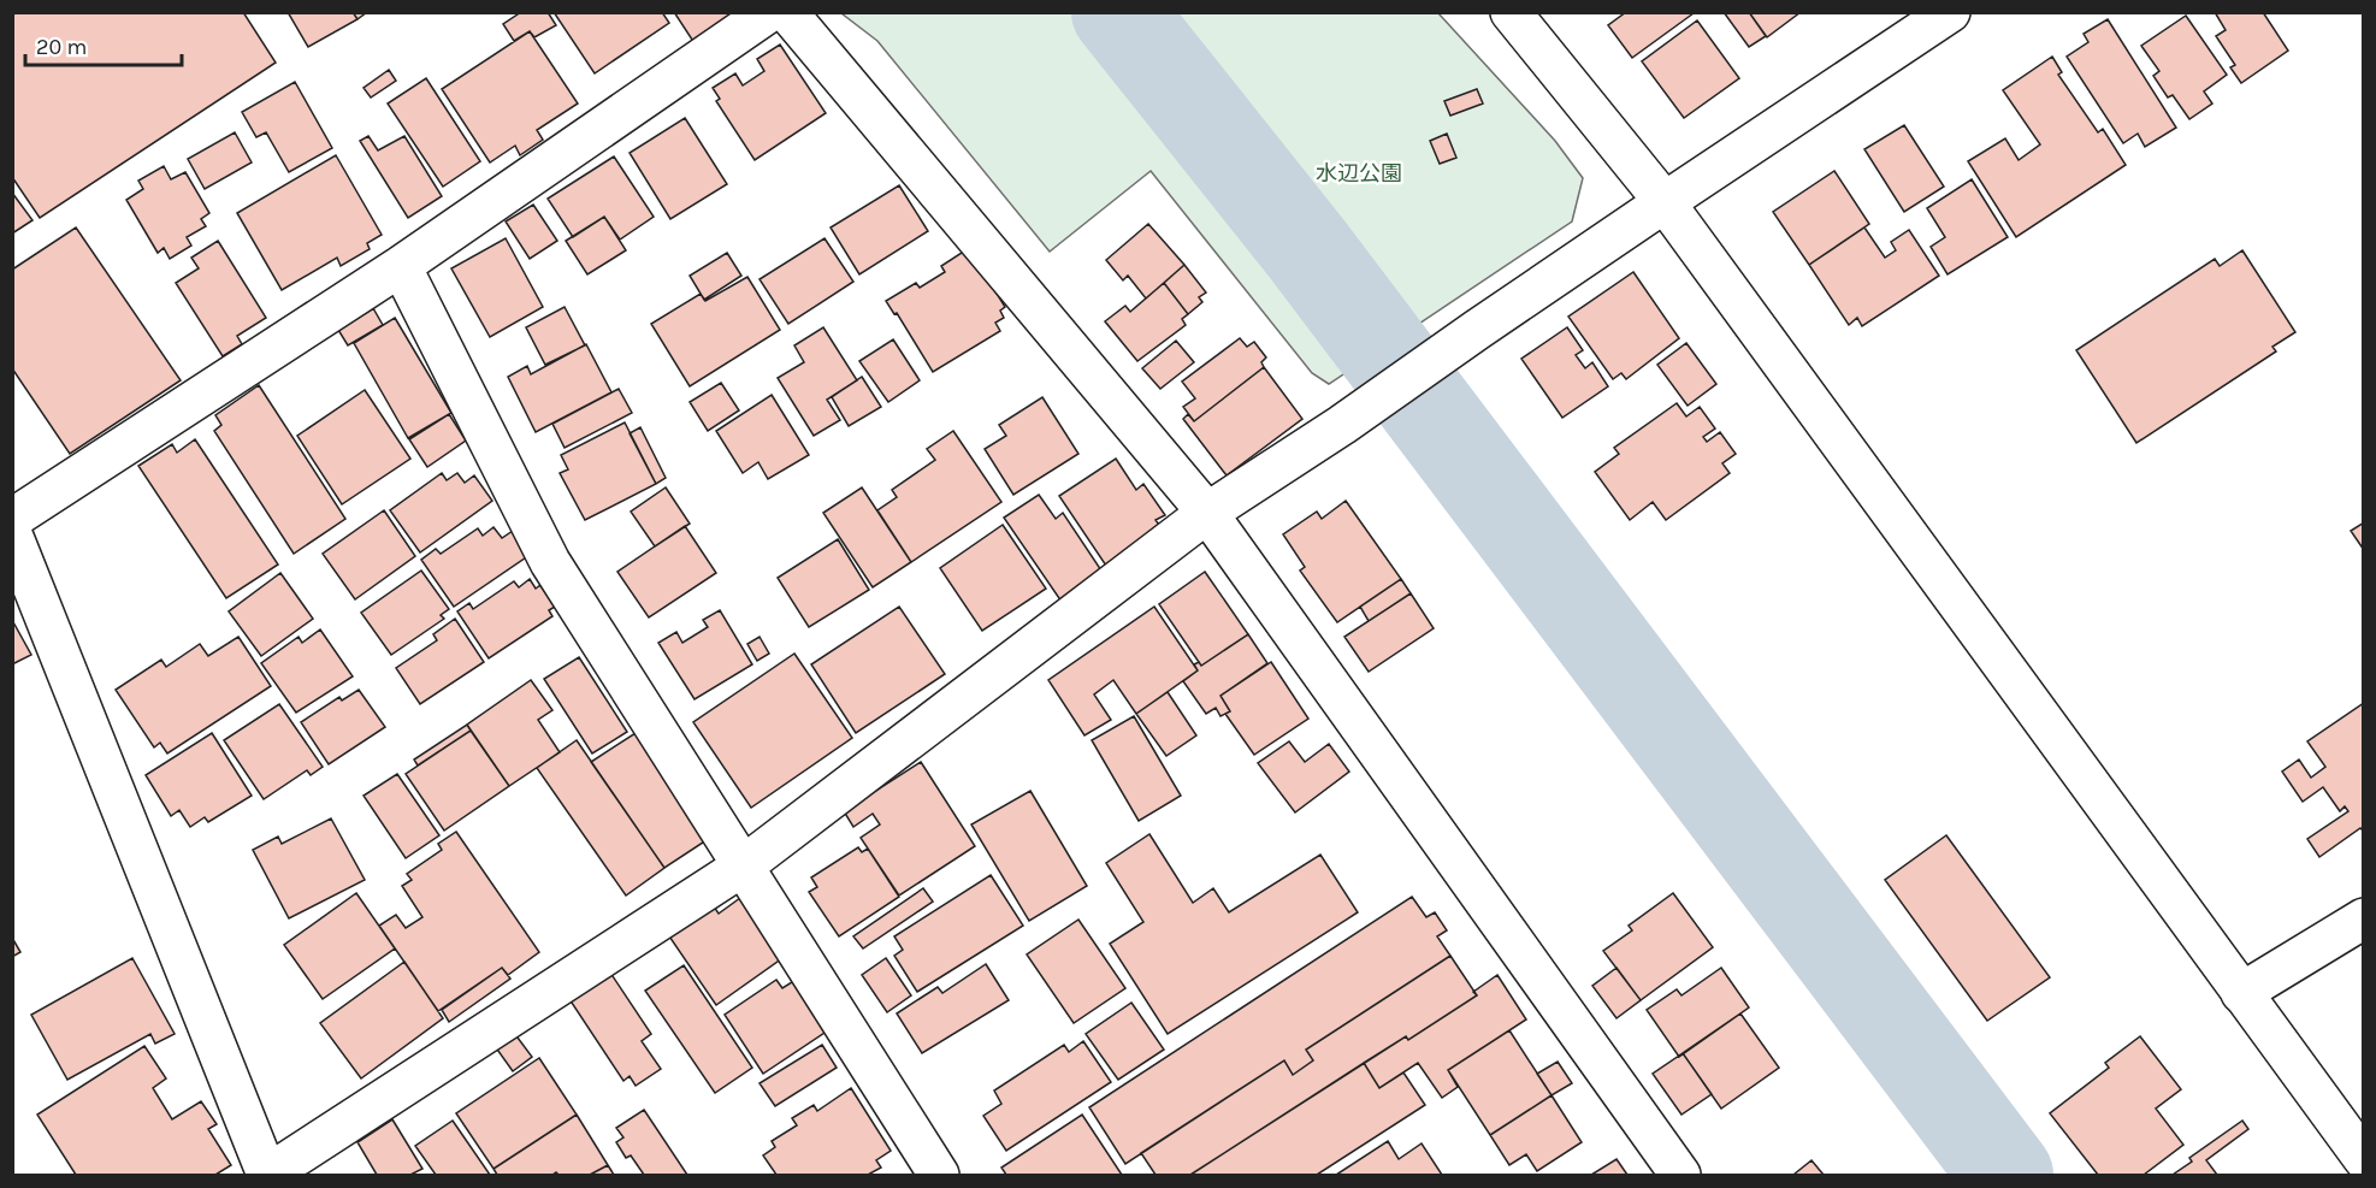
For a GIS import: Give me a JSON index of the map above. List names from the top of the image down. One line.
{"parks":["水辺公園"],"scale_bar":"20 m"}
